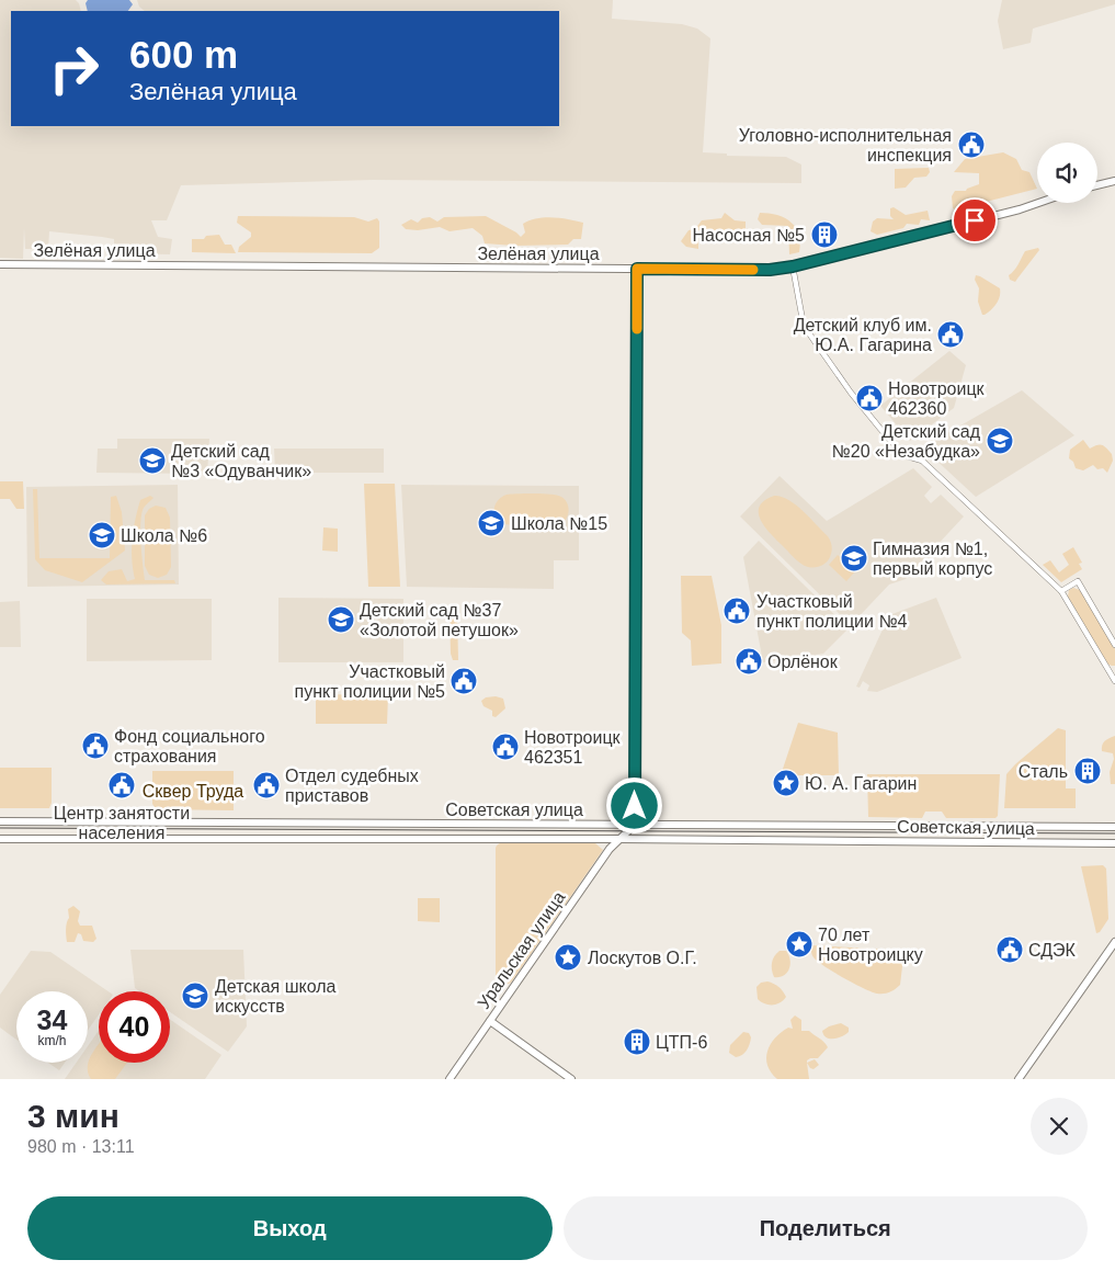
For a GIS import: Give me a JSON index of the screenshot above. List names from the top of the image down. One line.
{"streets":{"main road":["Зелёная улица","Советская улица","Уральская улица"]},"crossings":[["Советская улица","Уральская улица"]],"parks":["Сквер Труда"],"places":{"public building":["Уголовно-исполнительная инспекция","Детский клуб им. Ю.А. Гагарина","Новотроицк 462360","Участковый пункт полиции №4","Орлёнок","Участковый пункт полиции №5","Фонд социального страхования","Новотроицк 462351","Центр занятости населения","Отдел судебных приставов","СДЭК"],"building":["Насосная №5","Сталь","ЦТП-6"],"school or university":["Детский сад №20 «Незабудка»","Детский сад №3 «Одуванчик»","Школа №15","Школа №6","Гимназия №1, первый корпус","Детский сад №37 «Золотой петушок»","Детская школа искусств"],"place":["Ю. А. Гагарин","70 лет Новотроицку","Лоскутов О.Г."]},"page":{"turn":["600 m","Зелёная улица"],"speed":"34 km/h","limit":"40","heading":["3 мин","980 m · 13:11"],"buttons":["Выход","Поделиться"]}}
